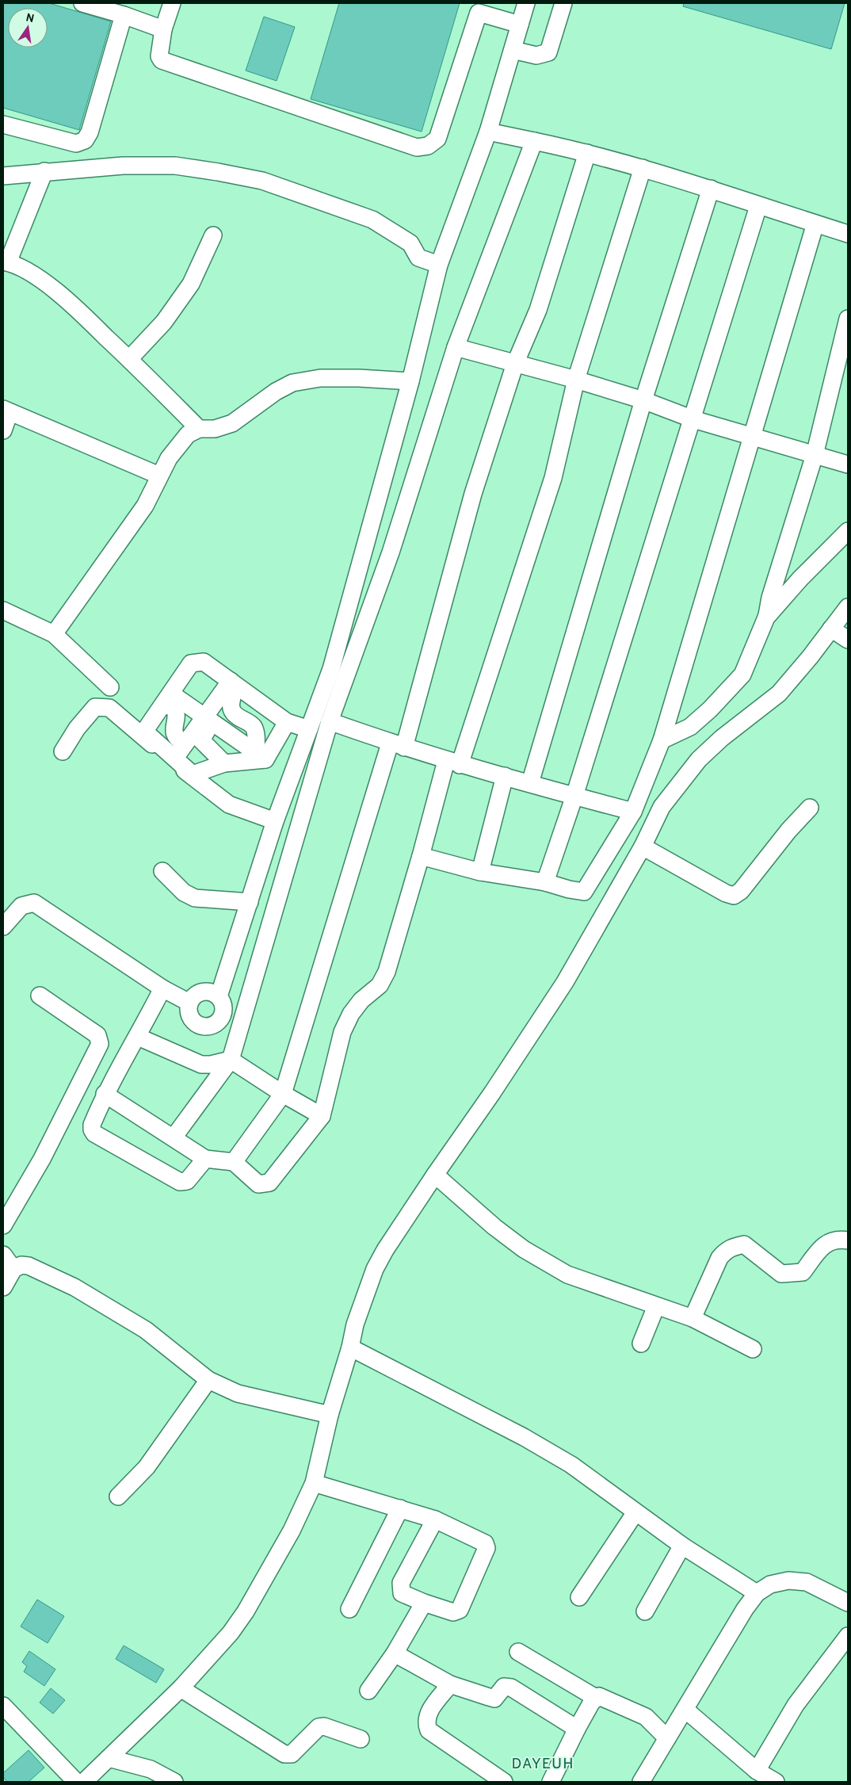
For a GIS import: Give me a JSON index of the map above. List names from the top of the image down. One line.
{"districts":["DAYEUH"],"north":"top"}
